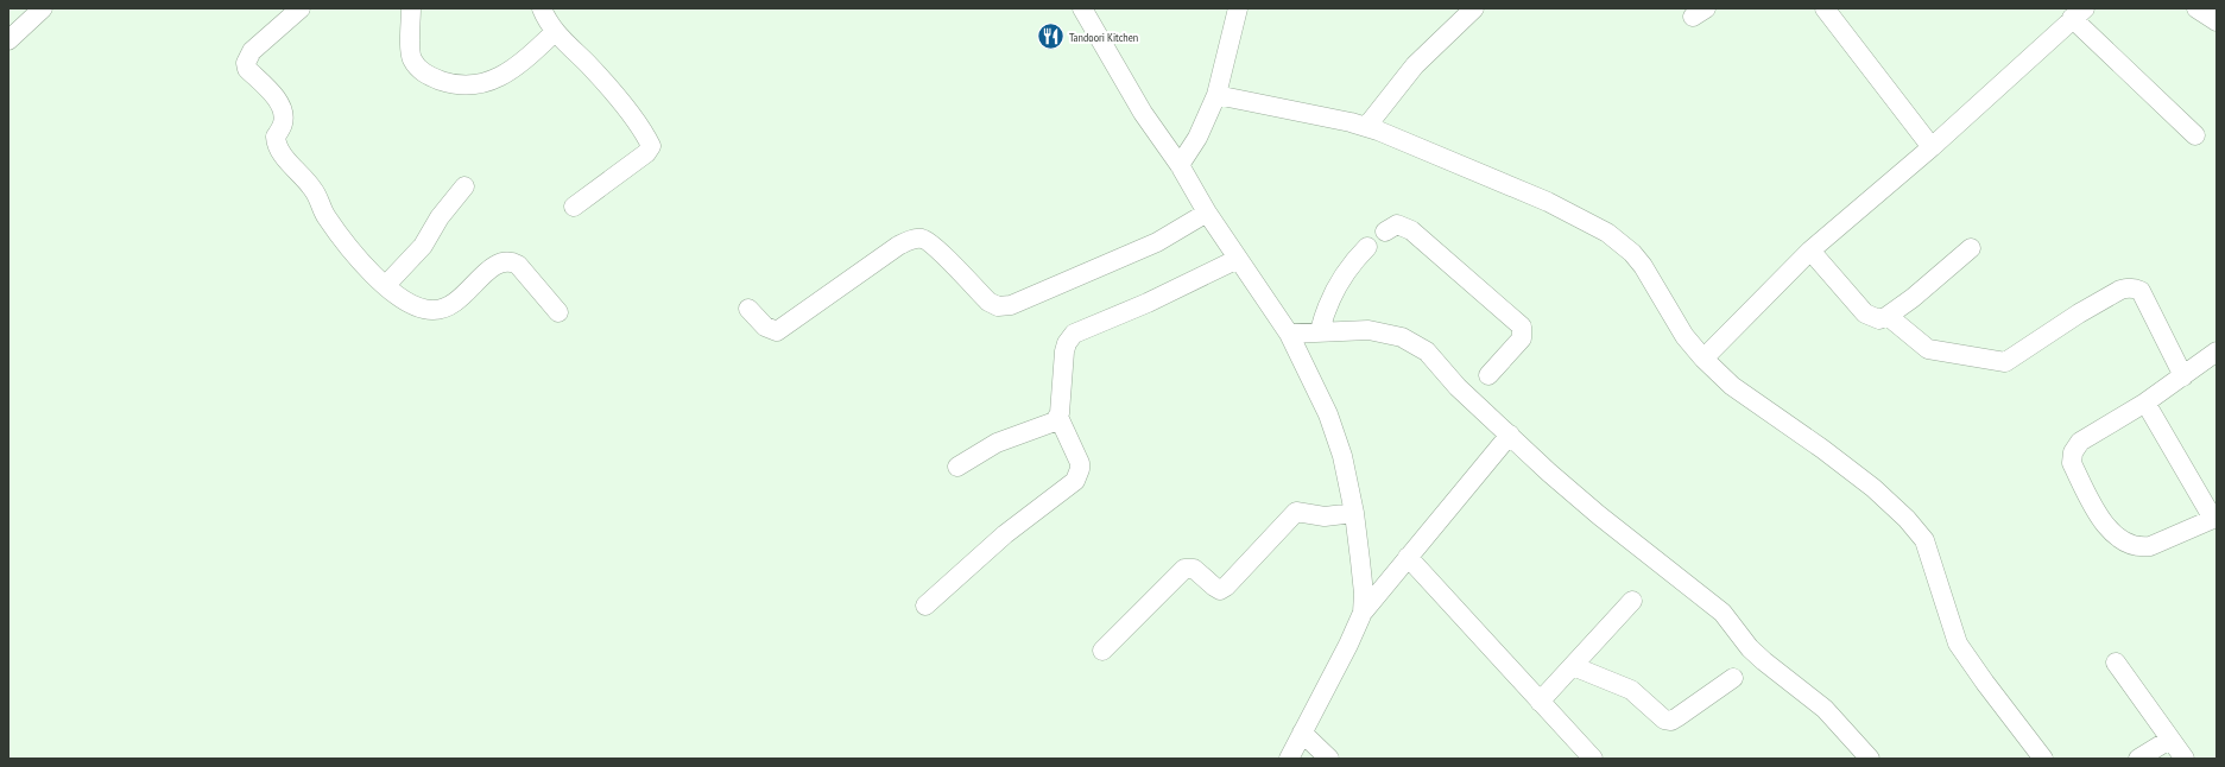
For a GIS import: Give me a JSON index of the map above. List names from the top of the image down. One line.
{"places":{"restaurant":["Tandoori Kitchen"]}}
